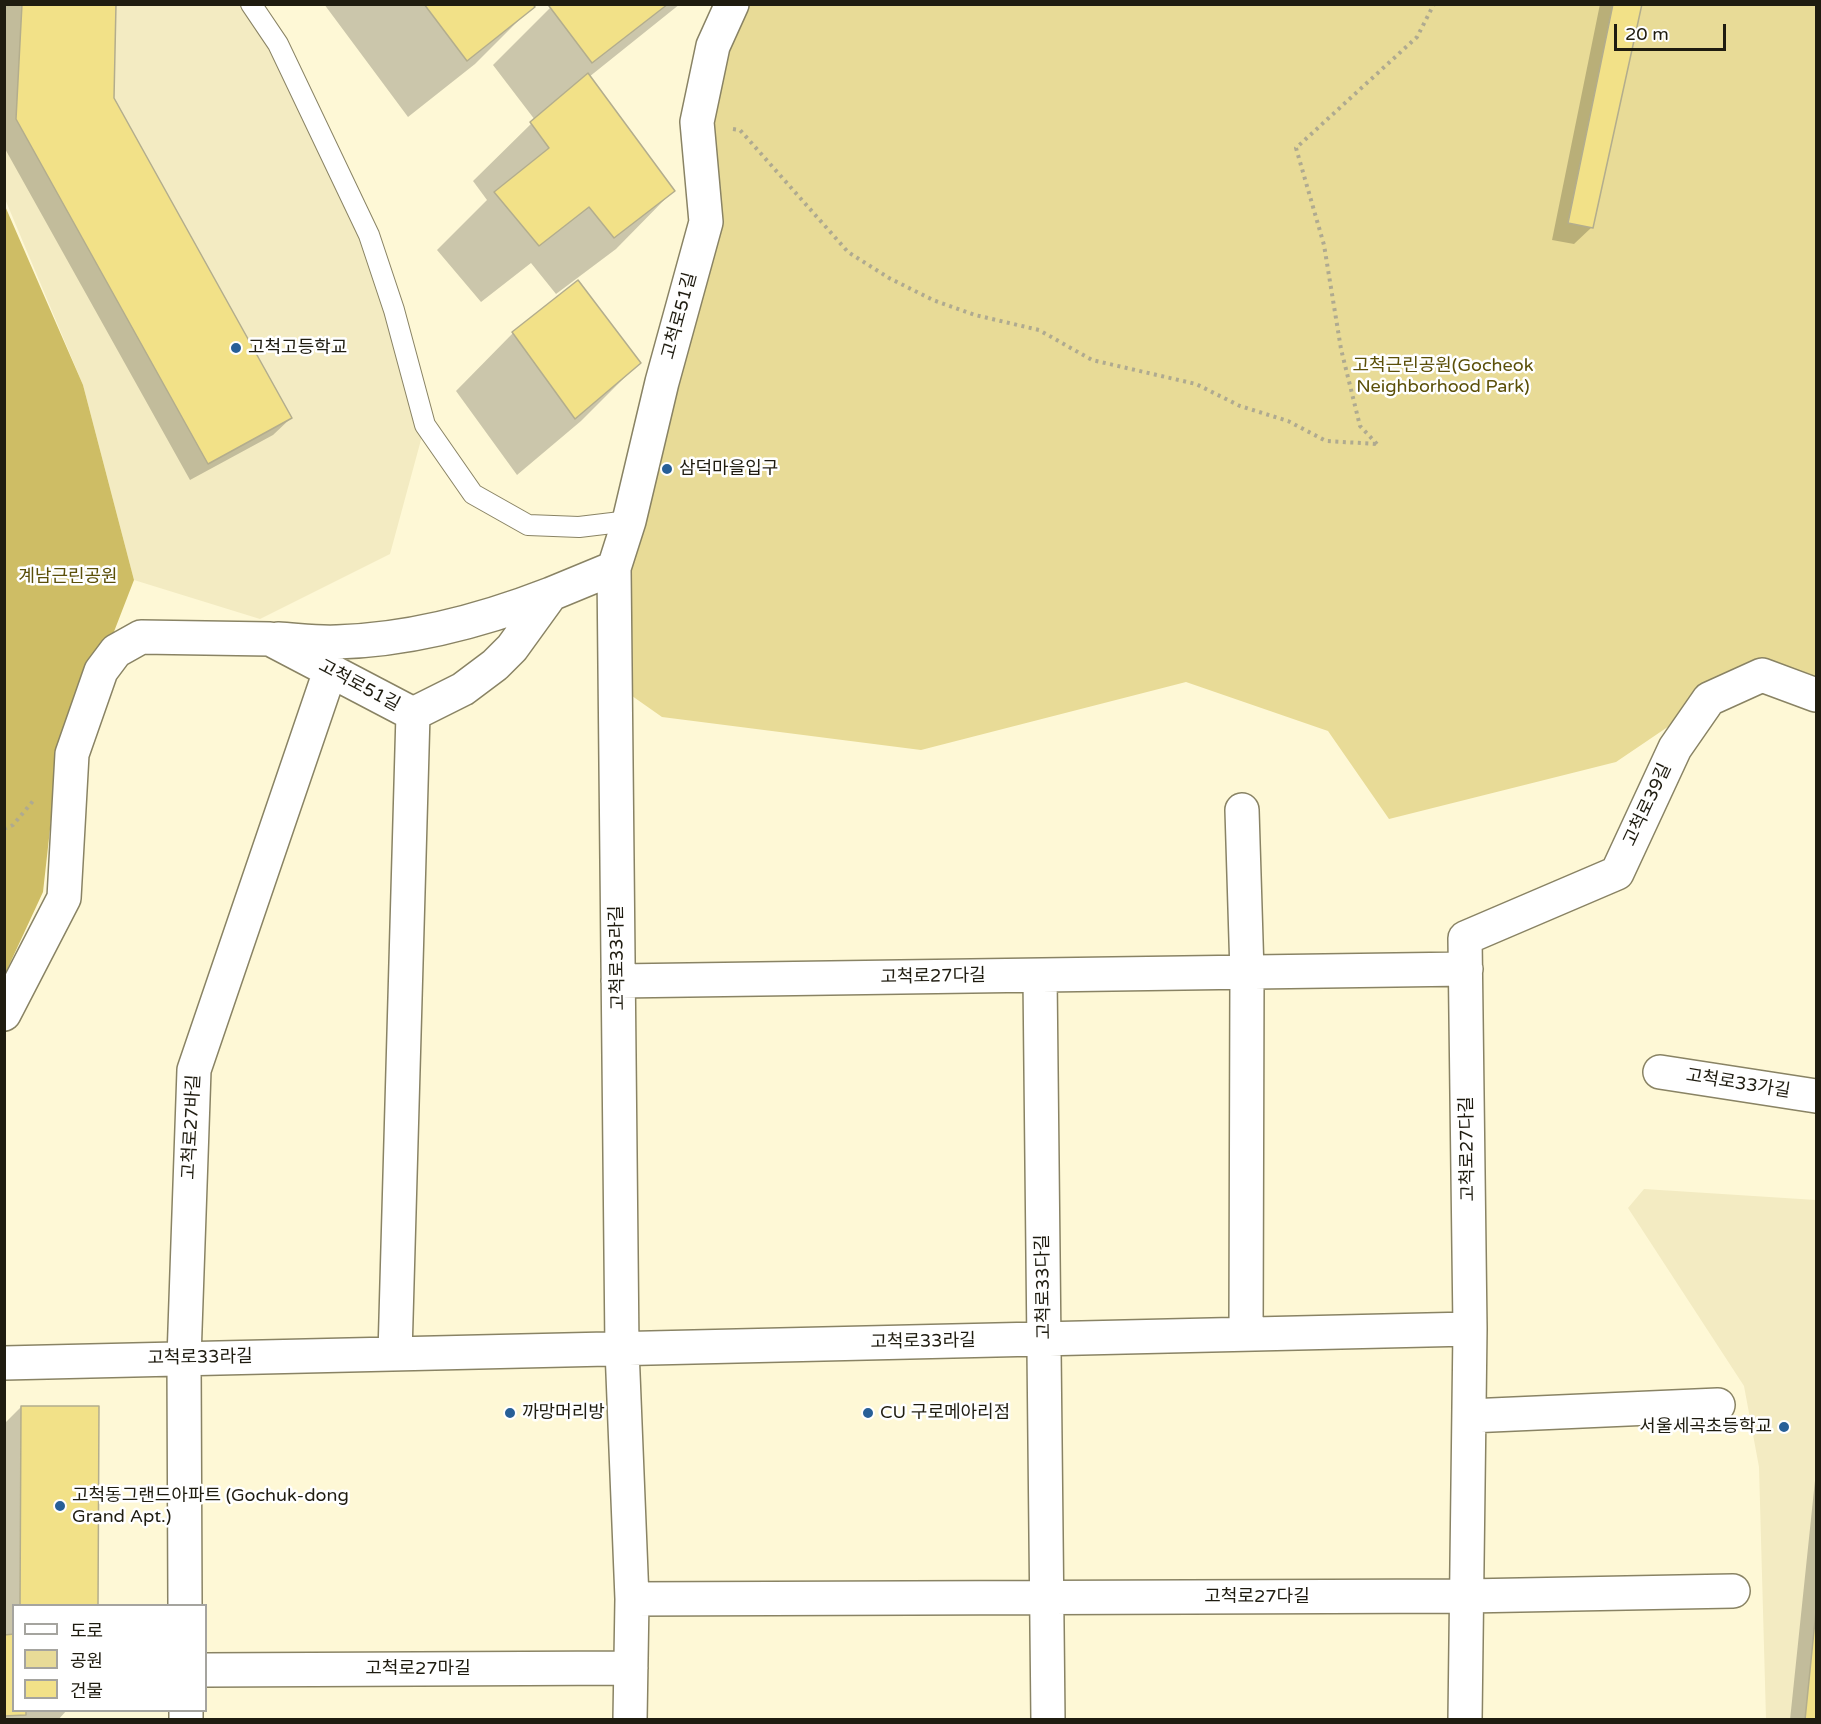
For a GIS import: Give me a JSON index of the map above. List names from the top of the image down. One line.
{"streets":{"street":["고척로51길","고척로39길","고척로33라길","고척로27다길","고척로33가길","고척로27바길","고척로33다길","고척로27마길"]},"crossings":[["고척로51길","고척로33라길"],["고척로51길","고척로27바길"],["고척로39길","고척로27다길"],["고척로33라길","고척로27다길"],["고척로33라길","고척로27바길"],["고척로33라길","고척로33다길"],["고척로27다길","고척로33다길"]],"parks":["고척근린공원(Gocheok Neighborhood Park)","계남근린공원"],"places":["고척고등학교","삼덕마을입구","까망머리방","CU 구로메아리점","서울세곡초등학교","고척동그랜드아파트 (Gochuk-dong Grand Apt.)"],"legend":["도로","공원","건물"],"scale_bar":"20 m"}
